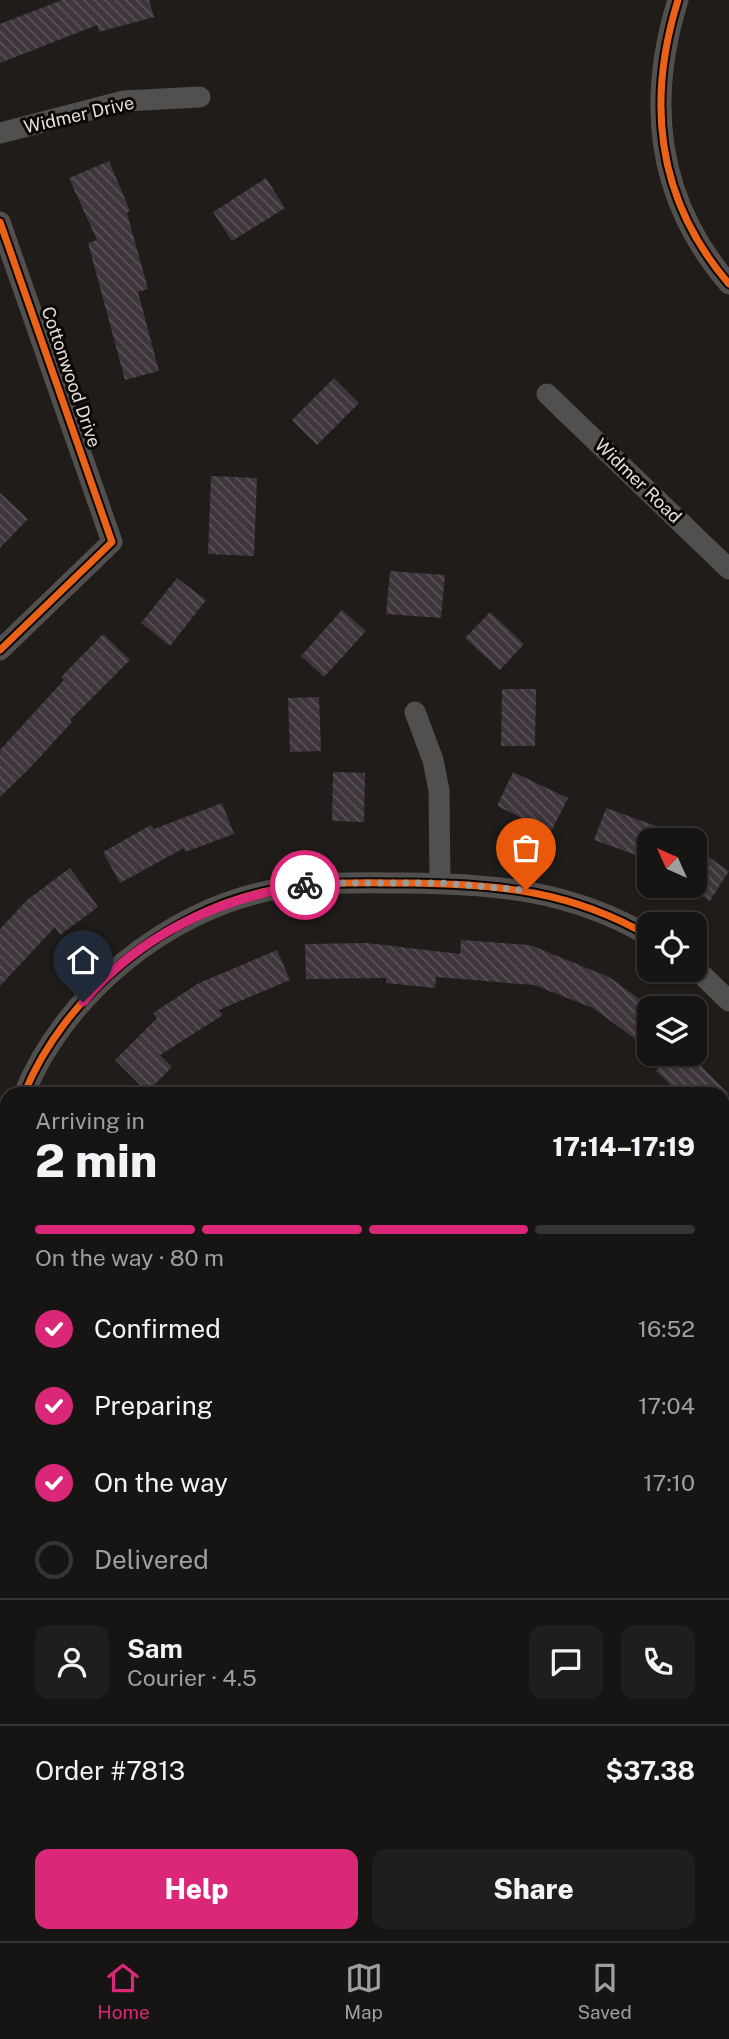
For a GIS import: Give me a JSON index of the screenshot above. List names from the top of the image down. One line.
{"streets":{"street":["Widmer Drive","Cottonwood Drive","Widmer Road"]},"north":"top left","page":{"heading":["2 min","Arriving in","17:14–17:19"],"panel":["Sam","Courier · 4.5","Order #7813","$37.38"],"bar":"On the way · 80 m","list":[["Confirmed","16:52"],["Preparing","17:04"],["On the way","17:10"],"Delivered"],"buttons":["Help","Share"],"tabs":["Home","Map","Saved"]}}
